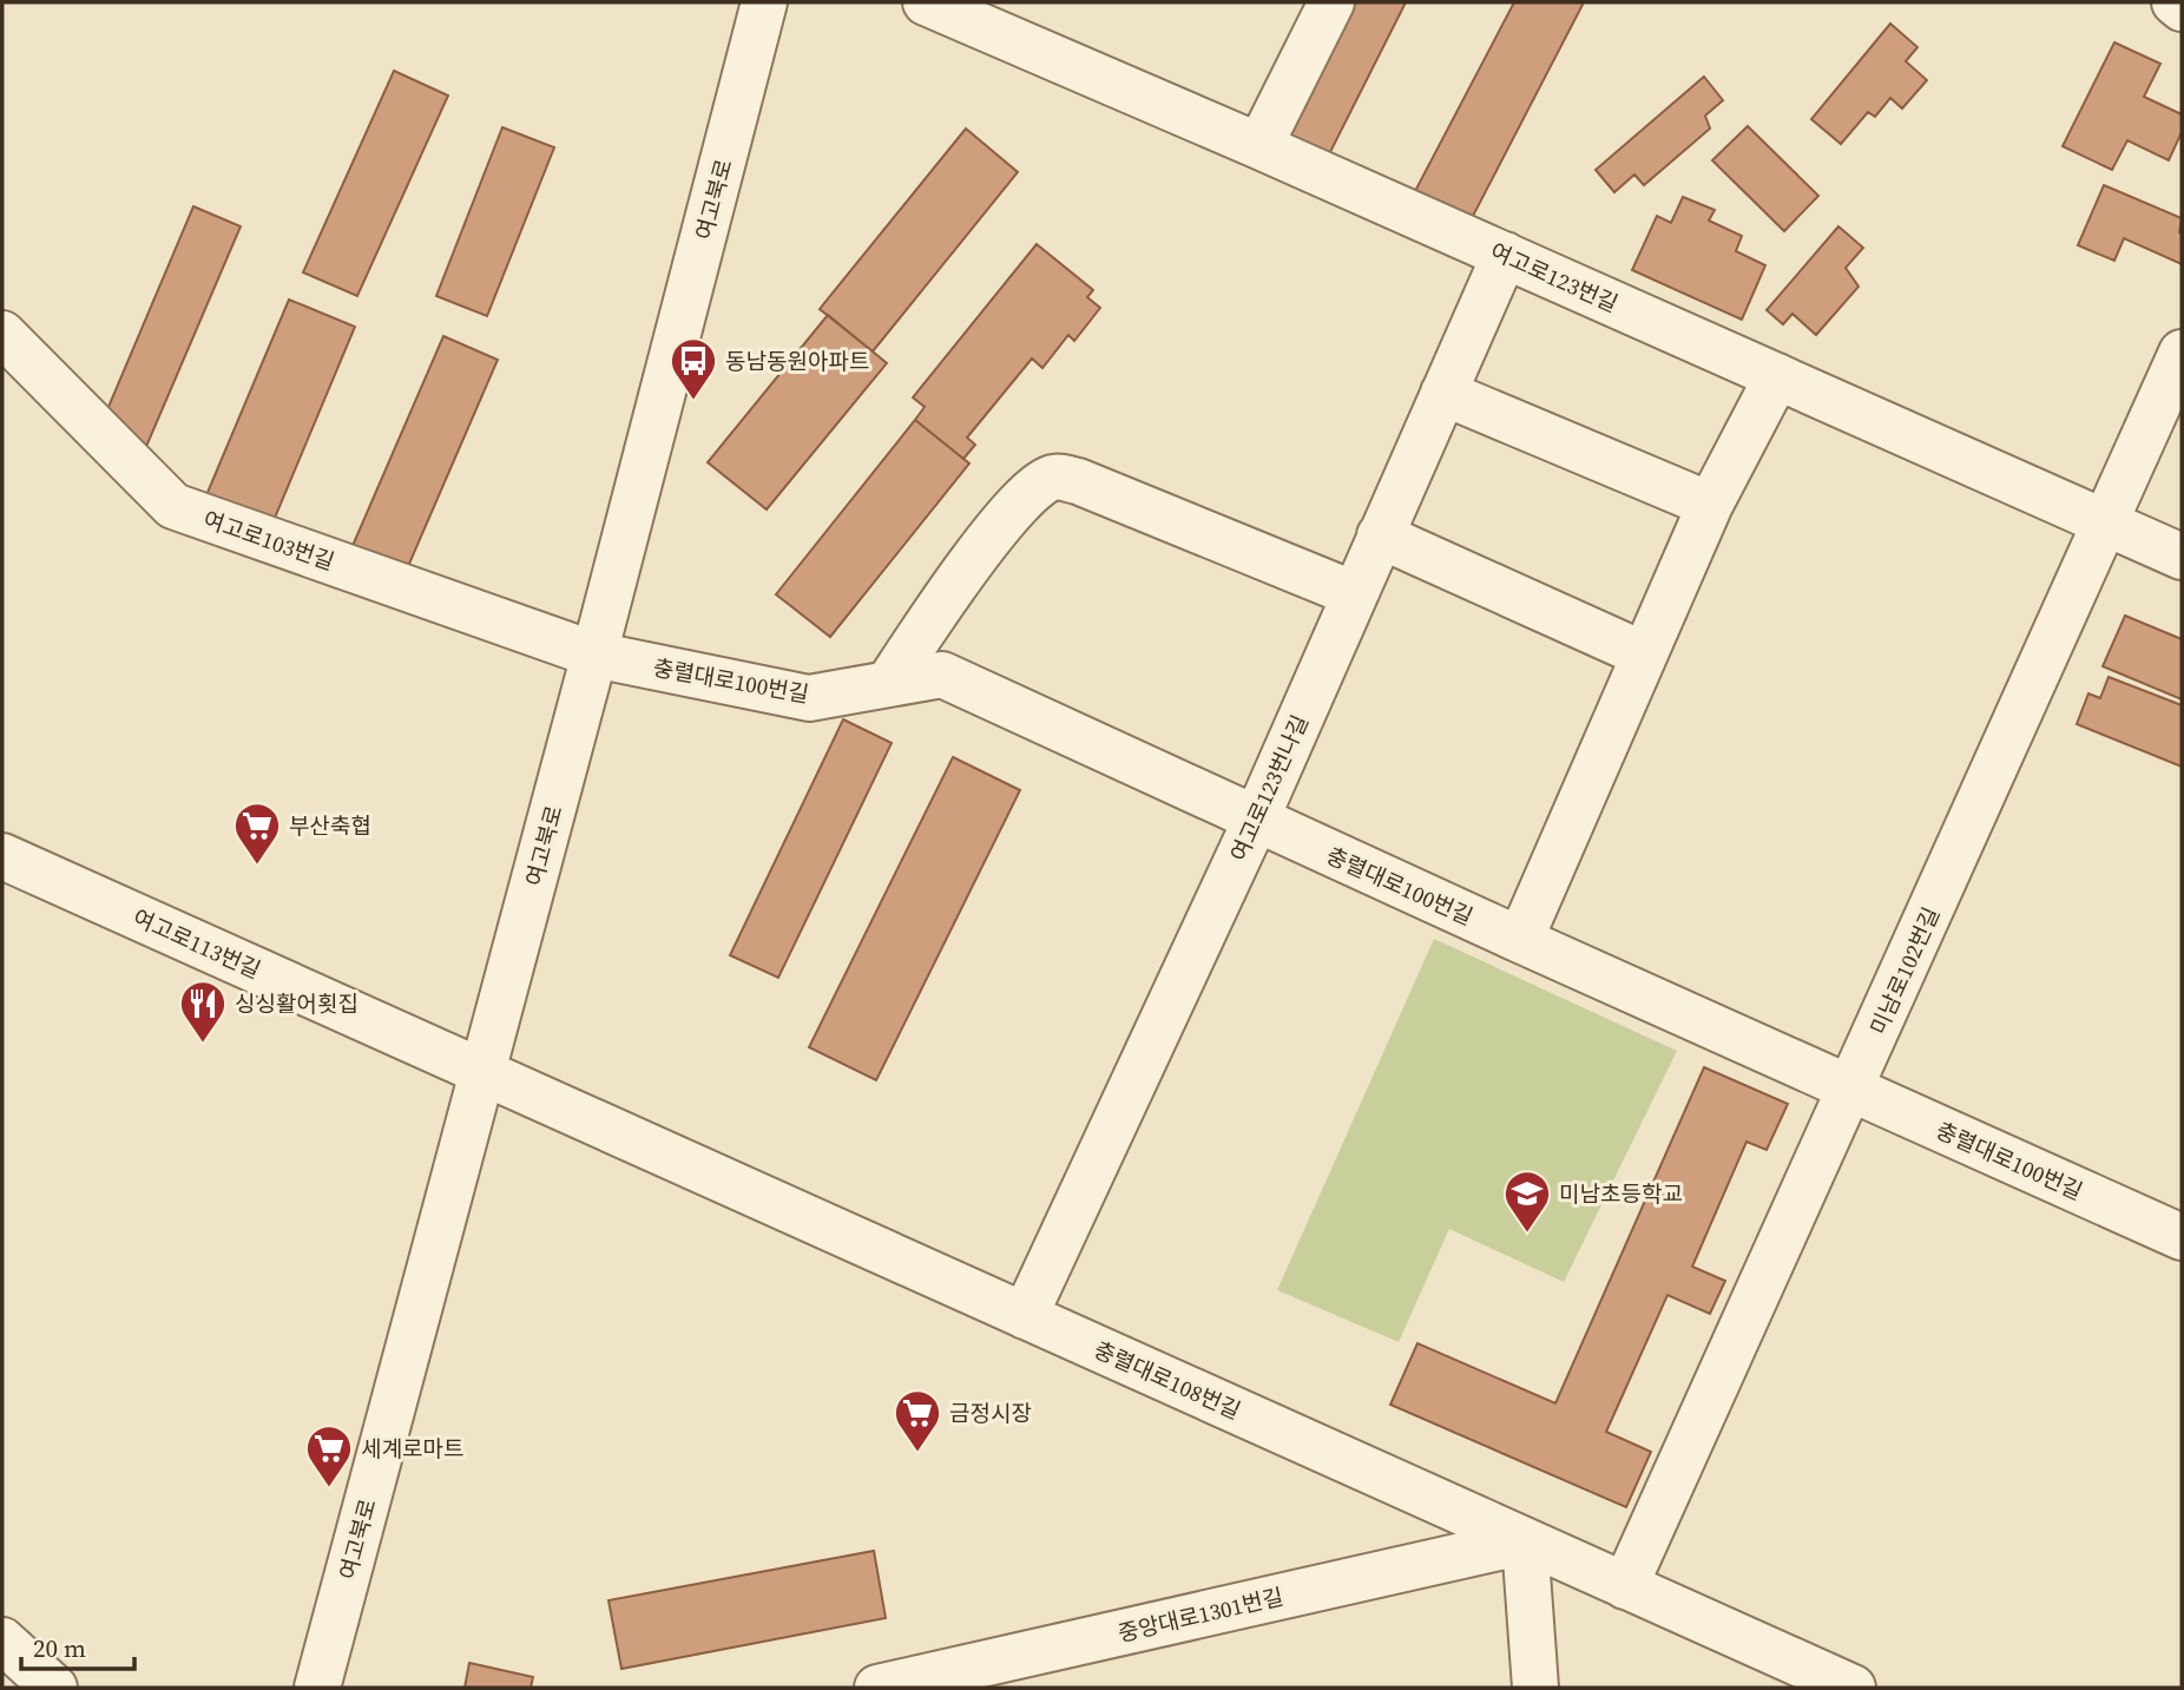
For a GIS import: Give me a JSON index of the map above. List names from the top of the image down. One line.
{"streets":{"street":["여고북로","여고로123번길","여고로103번길","충렬대로100번길","여고로123번나길","여고로113번길","미남로102번길","충렬대로108번길","중앙대로1301번길"]},"crossings":[["여고북로","여고로103번길"],["여고북로","충렬대로100번길"],["여고북로","여고로113번길"],["여고북로","충렬대로108번길"],["여고로123번길","여고로123번나길"],["여고로123번길","미남로102번길"],["여고로103번길","충렬대로100번길"],["충렬대로100번길","여고로123번나길"],["충렬대로100번길","미남로102번길"],["여고로123번나길","충렬대로108번길"],["여고로113번길","충렬대로108번길"],["미남로102번길","충렬대로108번길"],["충렬대로108번길","중앙대로1301번길"]],"places":{"bus stop":["동남동원아파트"],"supermarket":["부산축협","금정시장","세계로마트"],"restaurant":["싱싱활어횟집"],"school or university":["미남초등학교"]},"scale_bar":"20 m"}
